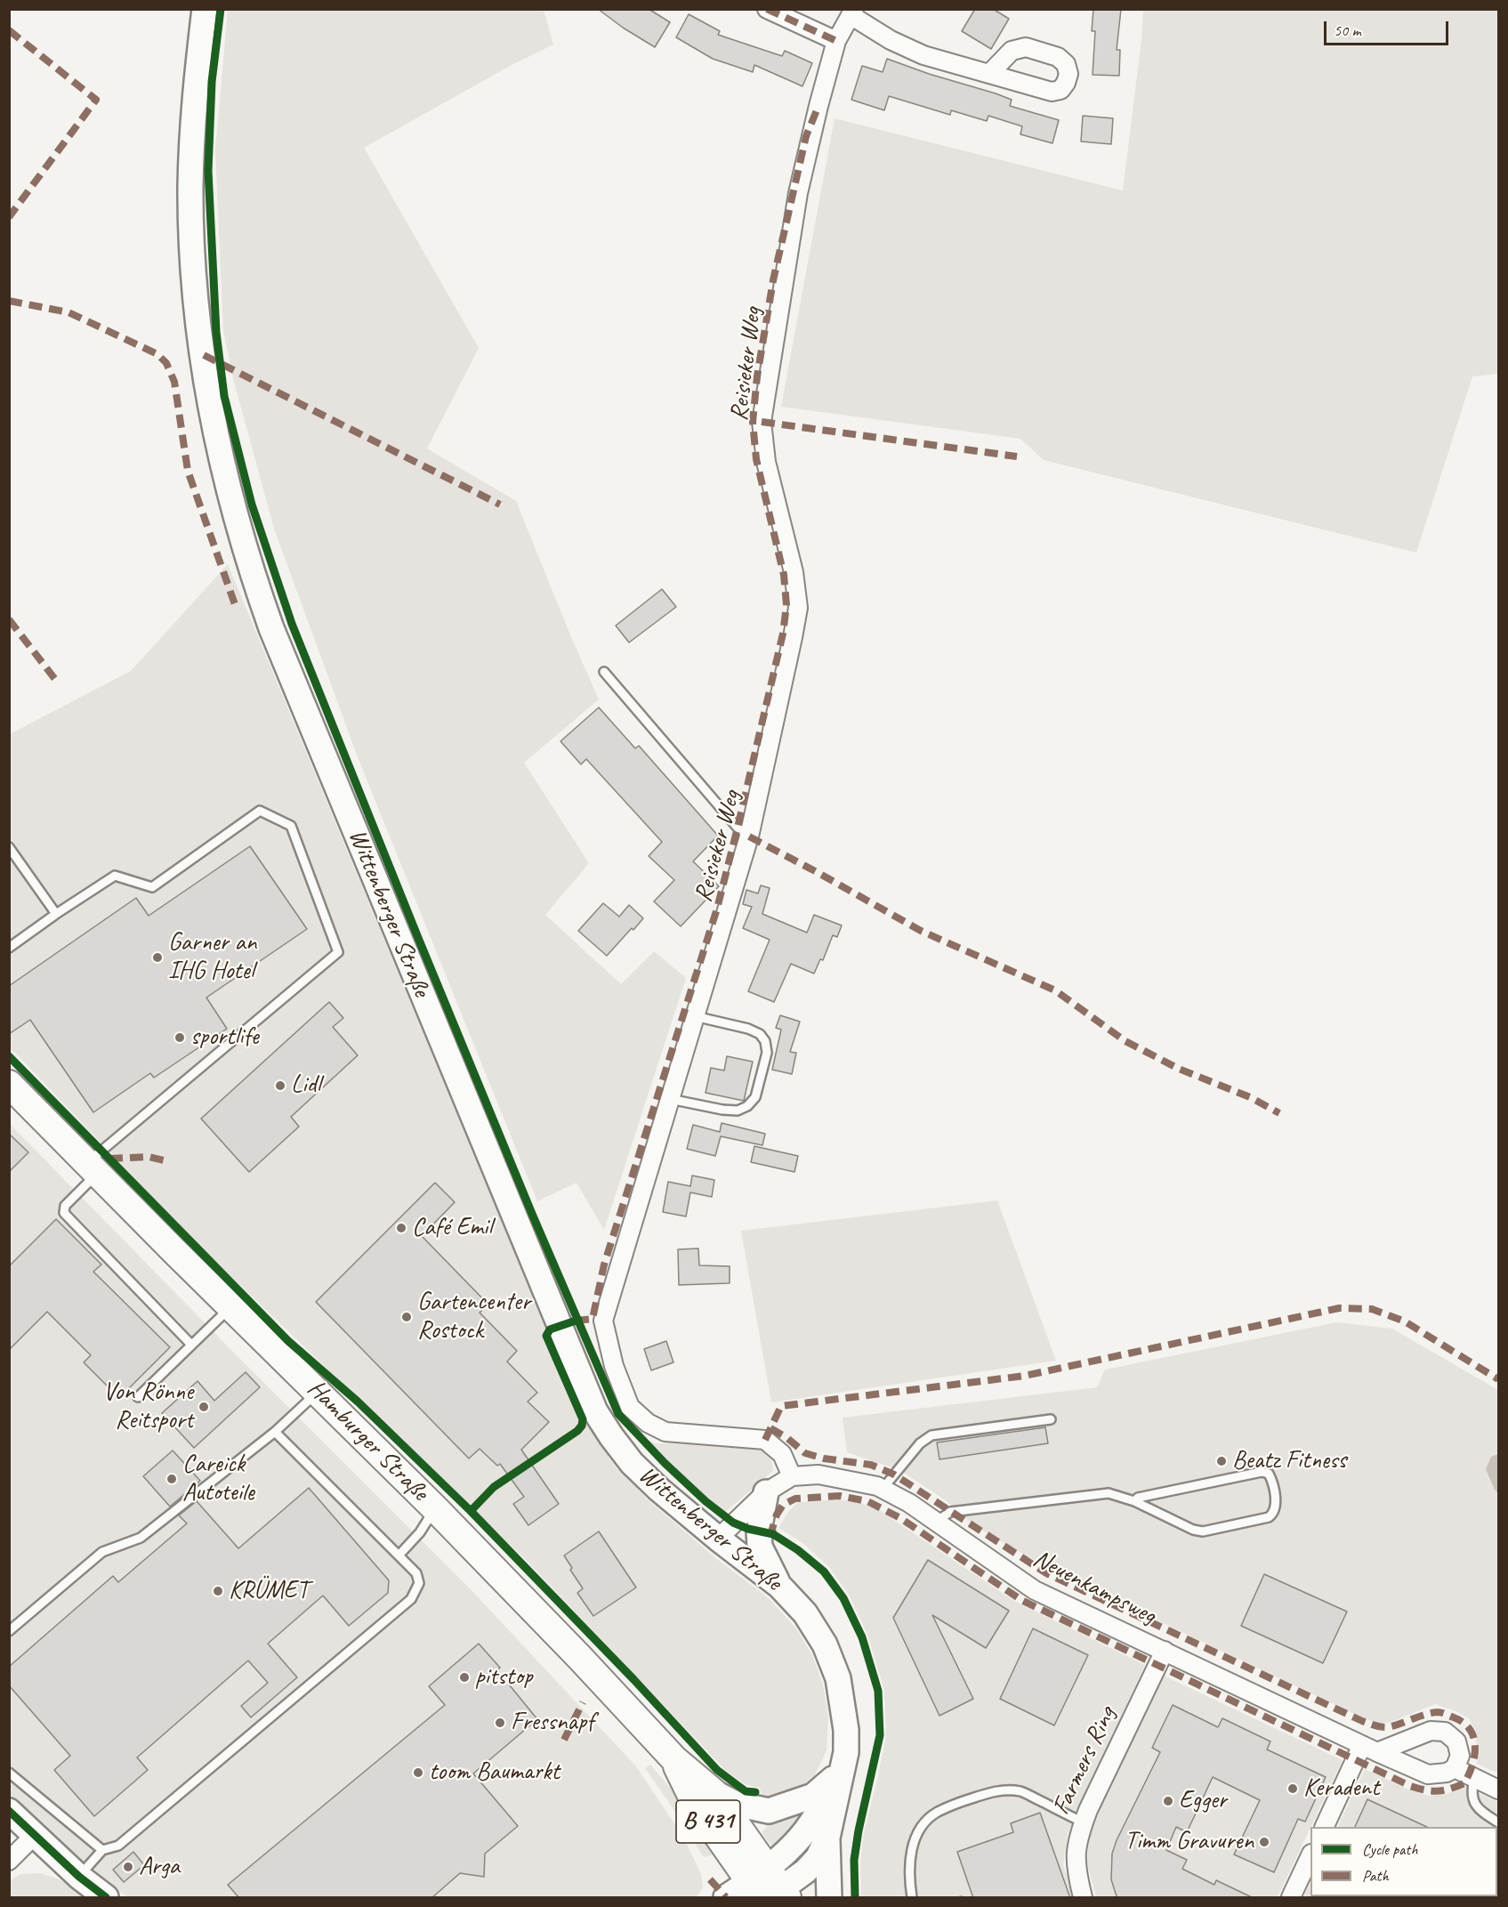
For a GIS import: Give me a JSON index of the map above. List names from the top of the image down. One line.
{"streets":{"main road":["Wittenberger Straße","Hamburger Straße","B 431"],"street":["Reisieker Weg","Neuenkampsweg","Farmers Ring"]},"crossings":[["Reisieker Weg","Neuenkampsweg"],["Wittenberger Straße","Hamburger Straße"],["Neuenkampsweg","Farmers Ring"]],"places":["Garner an IHG Hotel","sportlife","Lidl","Café Emil","Gartencenter Rostock","Von Rönne Reitsport","Beatz Fitness","Careick Autoteile","KRÜMET","pitstop","Fressnapf","toom Baumarkt","Keradent","Egger","Timm Gravuren","Arga"],"legend":["Cycle path","Path"],"scale_bar":"50 m"}
